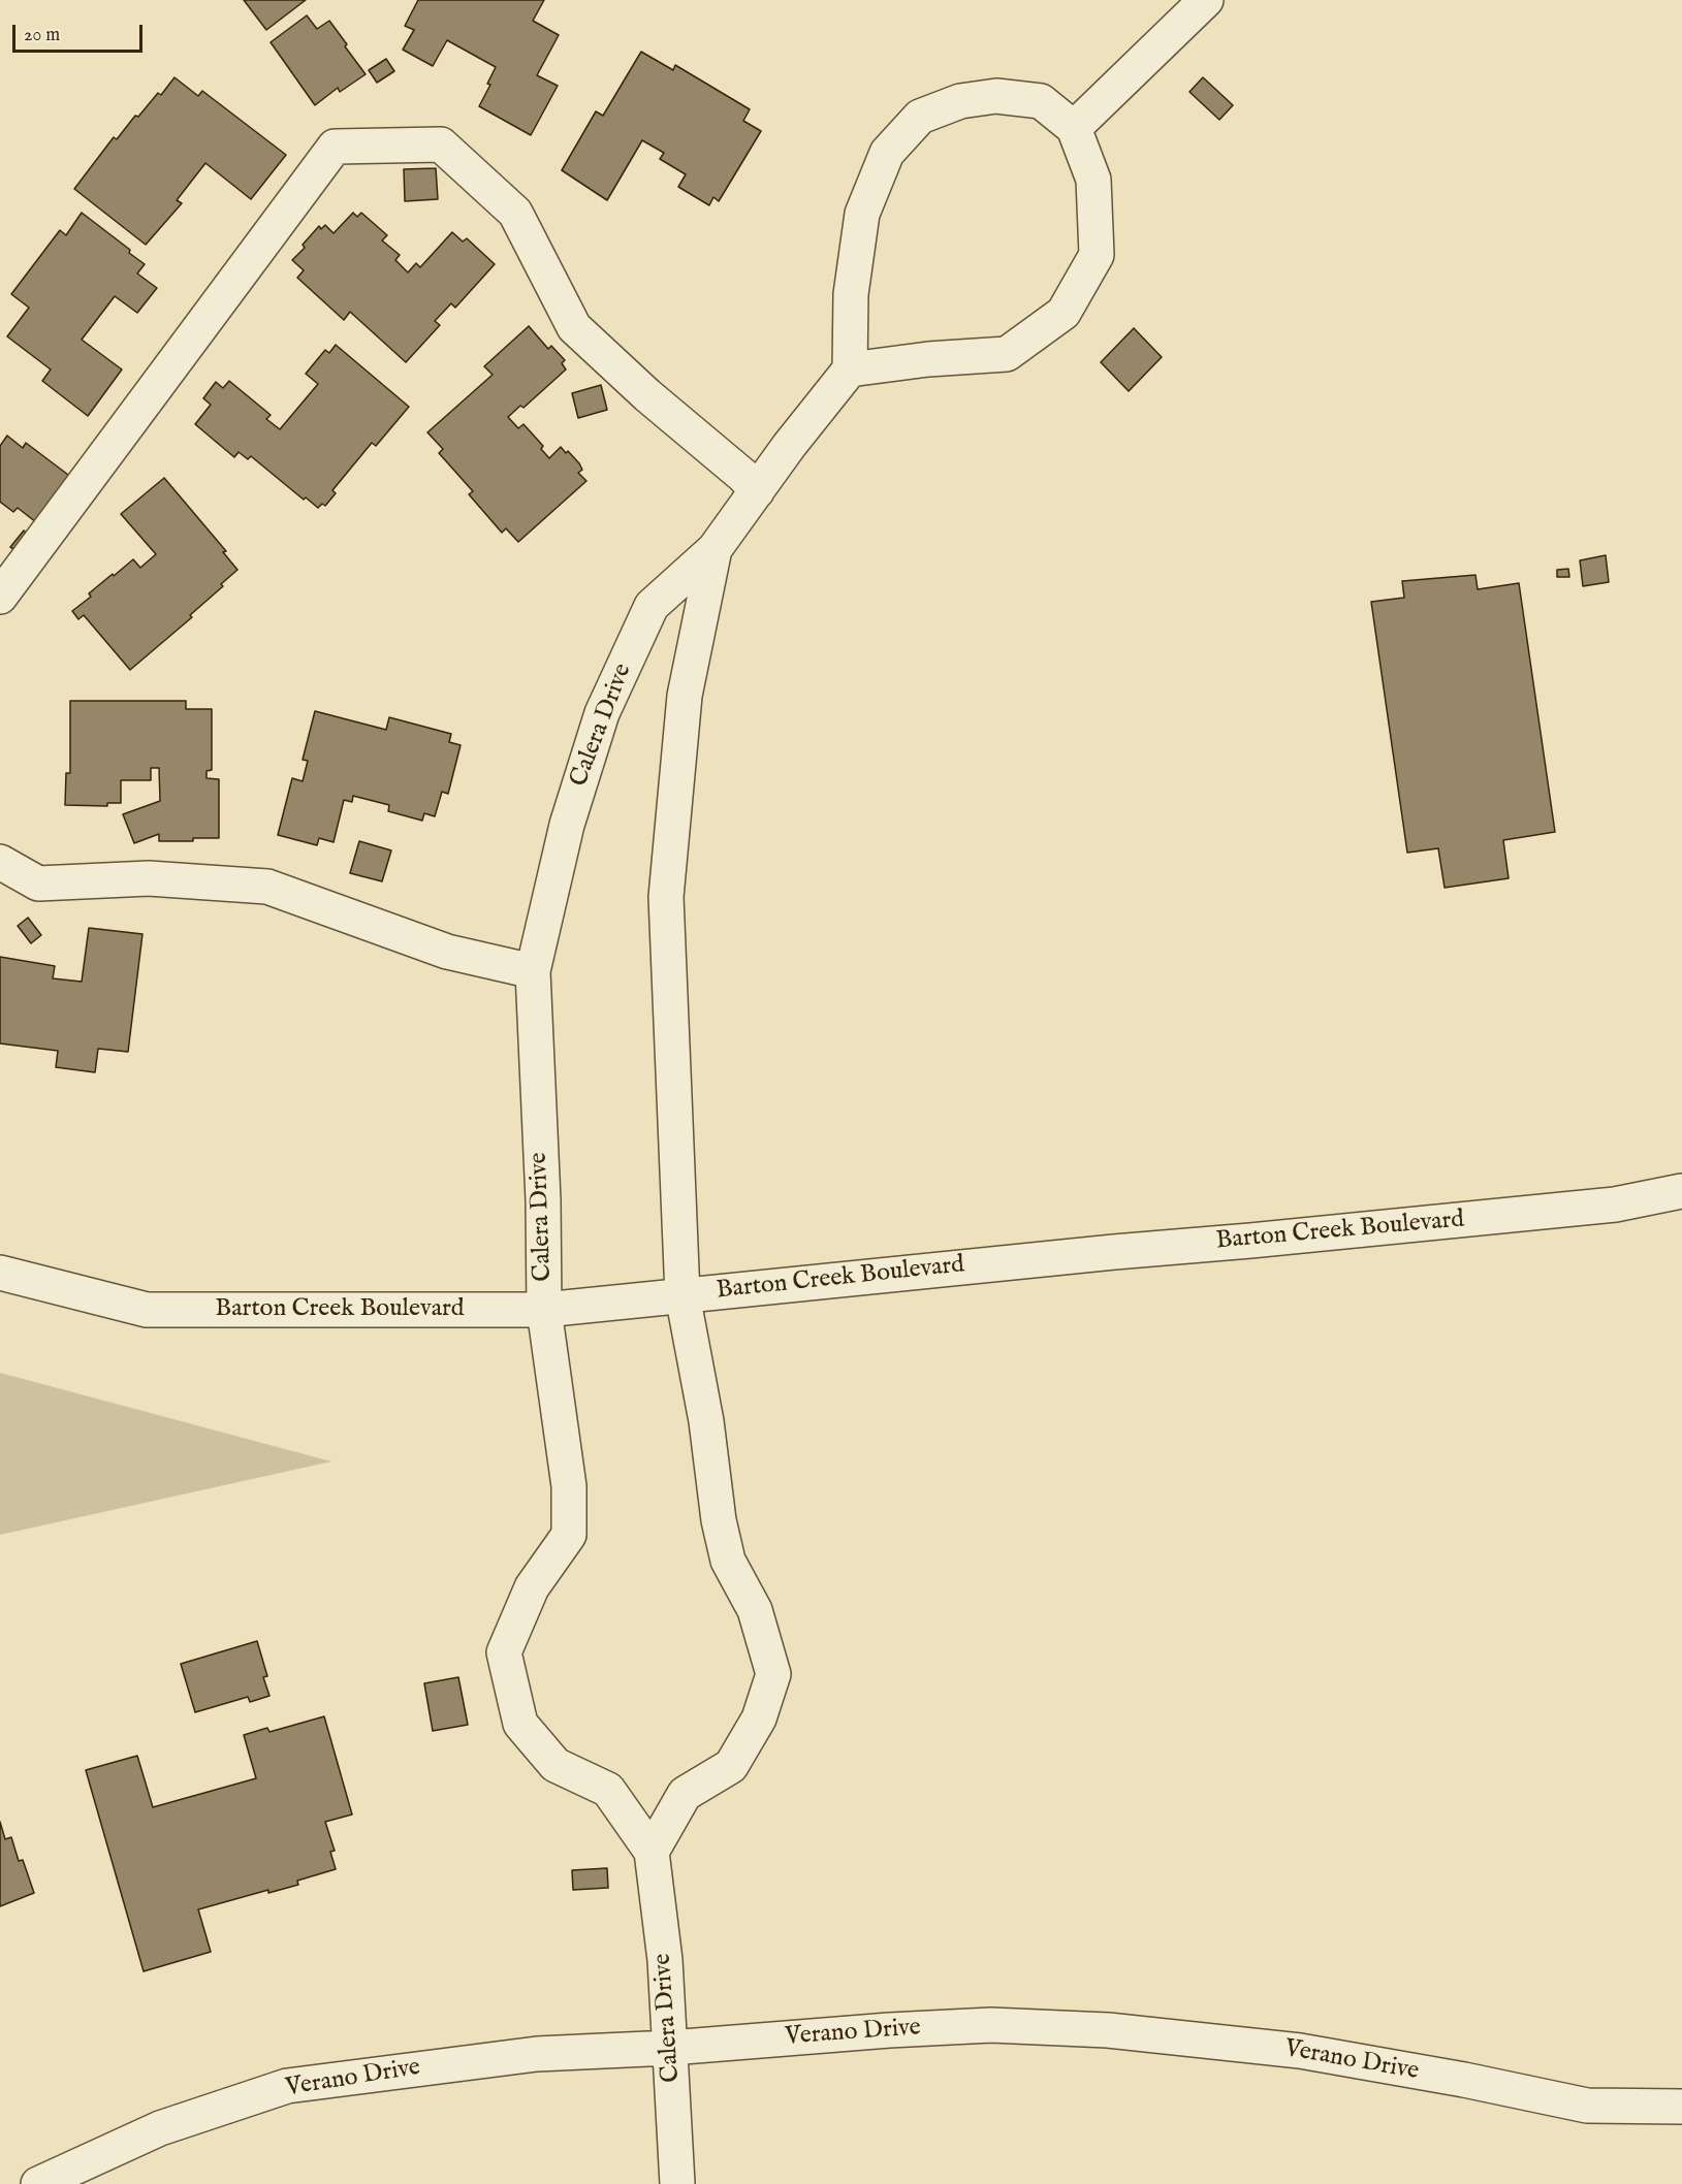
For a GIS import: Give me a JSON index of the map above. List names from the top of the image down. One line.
{"streets":{"street":["Calera Drive","Barton Creek Boulevard","Verano Drive"]},"crossings":[["Calera Drive","Barton Creek Boulevard"],["Calera Drive","Verano Drive"]],"scale_bar":"20 m"}
